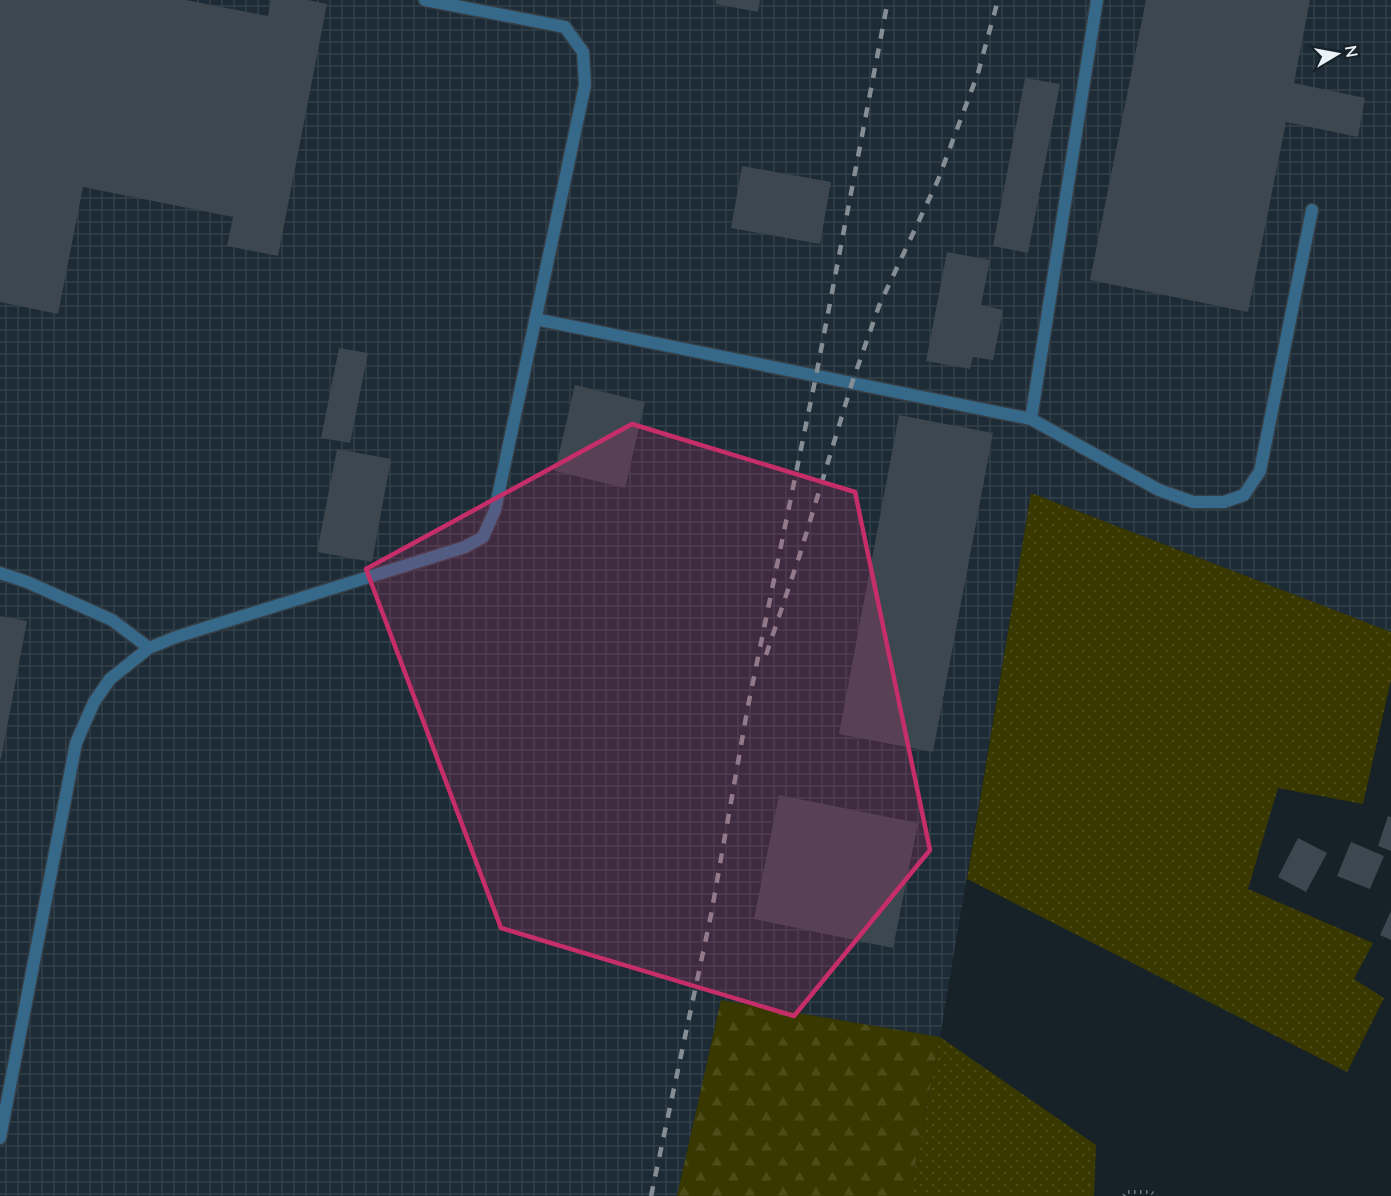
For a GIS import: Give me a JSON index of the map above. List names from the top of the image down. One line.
{"north":"right"}
